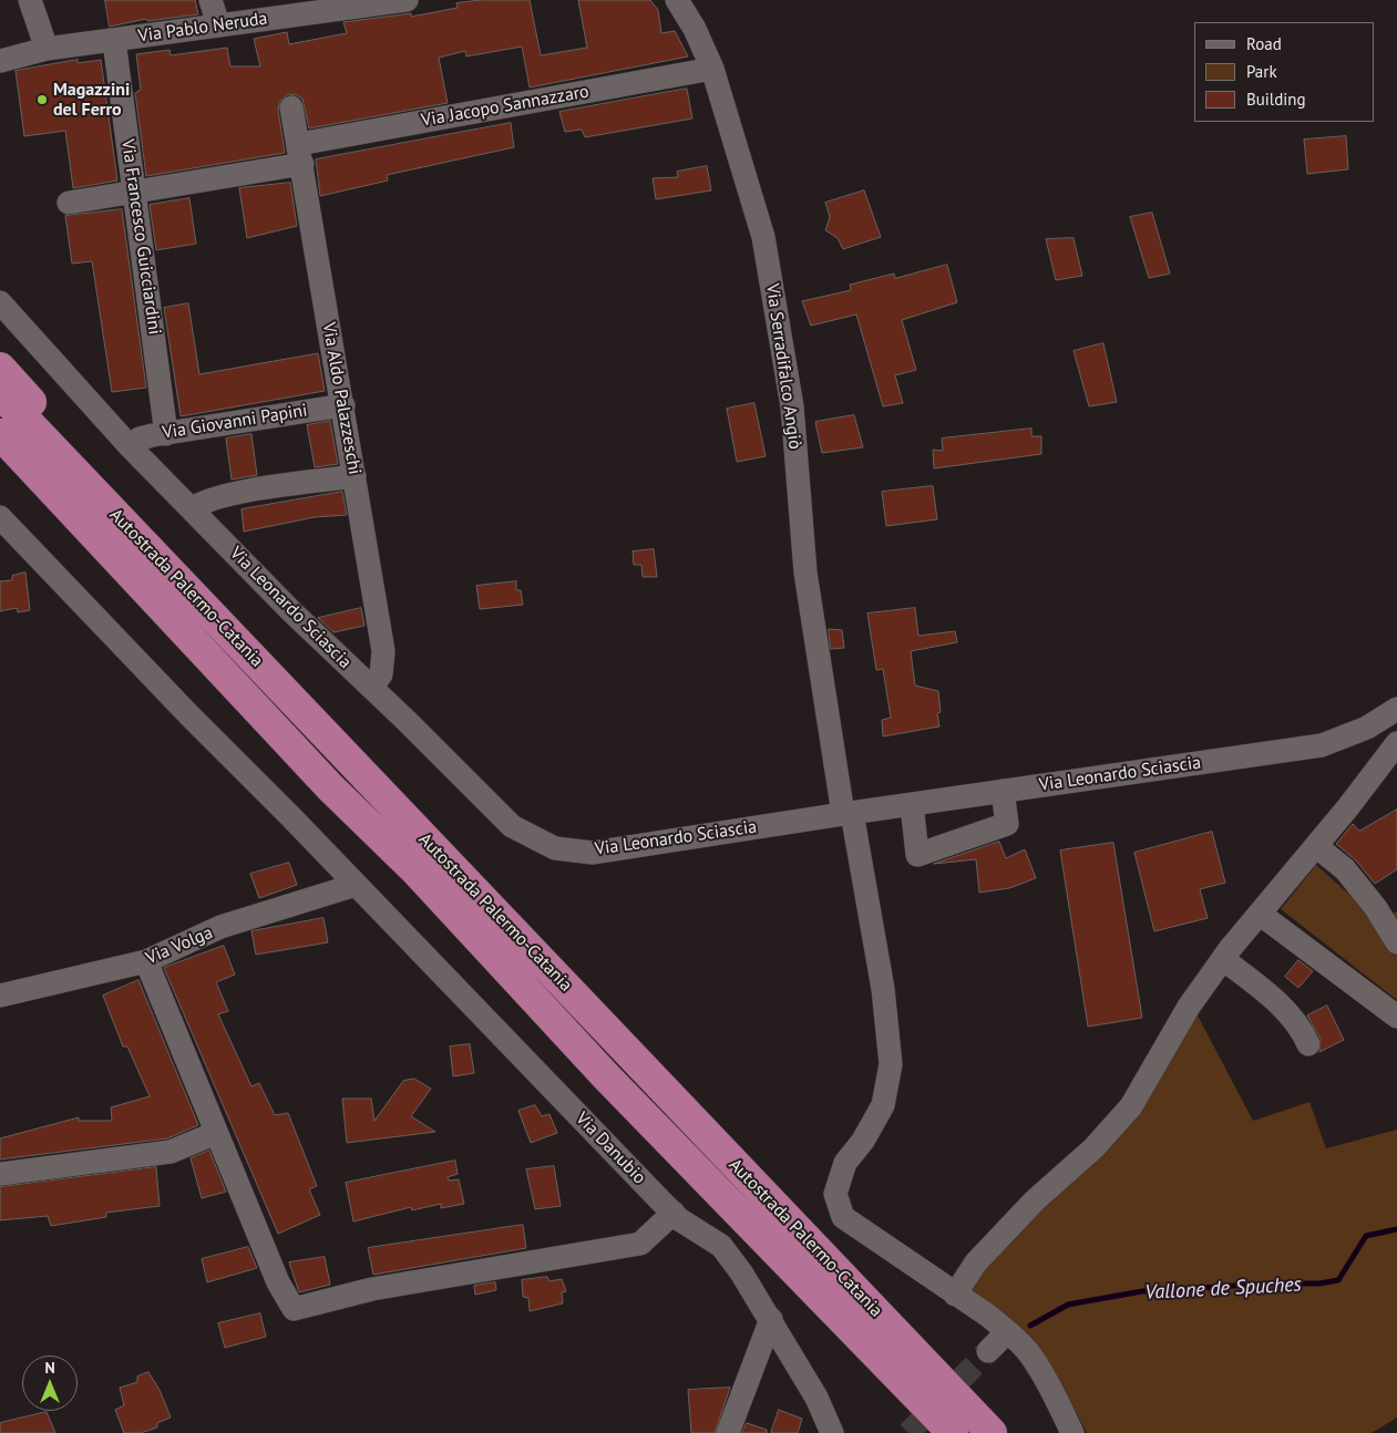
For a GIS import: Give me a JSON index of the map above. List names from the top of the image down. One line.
{"streets":{"highway":["Autostrada Palermo-Catania"],"street":["Via Pablo Neruda","Via Jacopo Sannazzaro","Via Francesco Guicciardini","Via Serradifalco Angiò","Via Aldo Palazzeschi","Via Giovanni Papini","Via Leonardo Sciascia","Via Volga","Via Danubio"]},"crossings":[["Via Pablo Neruda","Via Francesco Guicciardini"],["Via Jacopo Sannazzaro","Via Francesco Guicciardini"],["Via Jacopo Sannazzaro","Via Serradifalco Angiò"],["Via Jacopo Sannazzaro","Via Aldo Palazzeschi"],["Via Francesco Guicciardini","Via Giovanni Papini"],["Via Serradifalco Angiò","Via Leonardo Sciascia"],["Via Aldo Palazzeschi","Via Giovanni Papini"],["Via Aldo Palazzeschi","Via Leonardo Sciascia"],["Via Giovanni Papini","Via Leonardo Sciascia"],["Via Volga","Via Danubio"]],"water":["Vallone de Spuches"],"places":["Magazzini del Ferro"],"legend":["Road","Park","Building"],"north":"top"}
